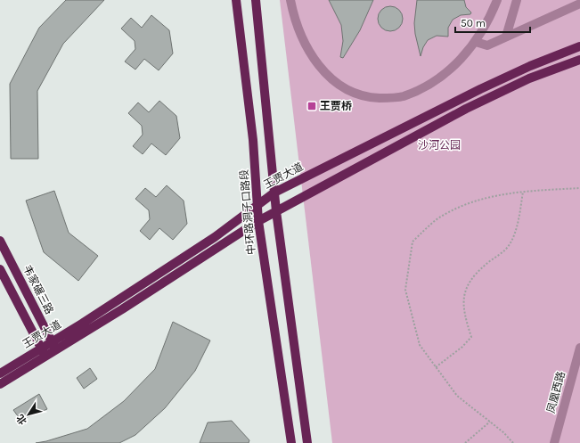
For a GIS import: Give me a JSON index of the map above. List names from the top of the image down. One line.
{"streets":{"main road":["王贾大道","中环路洞子口路段","韦家碾三路"],"street":["凤凰西路"]},"crossings":[["王贾大道","中环路洞子口路段"],["王贾大道","韦家碾三路"]],"parks":["沙河公园"],"places":{"transit":["王贾桥"]},"scale_bar":"50 m","north":"bottom left"}
